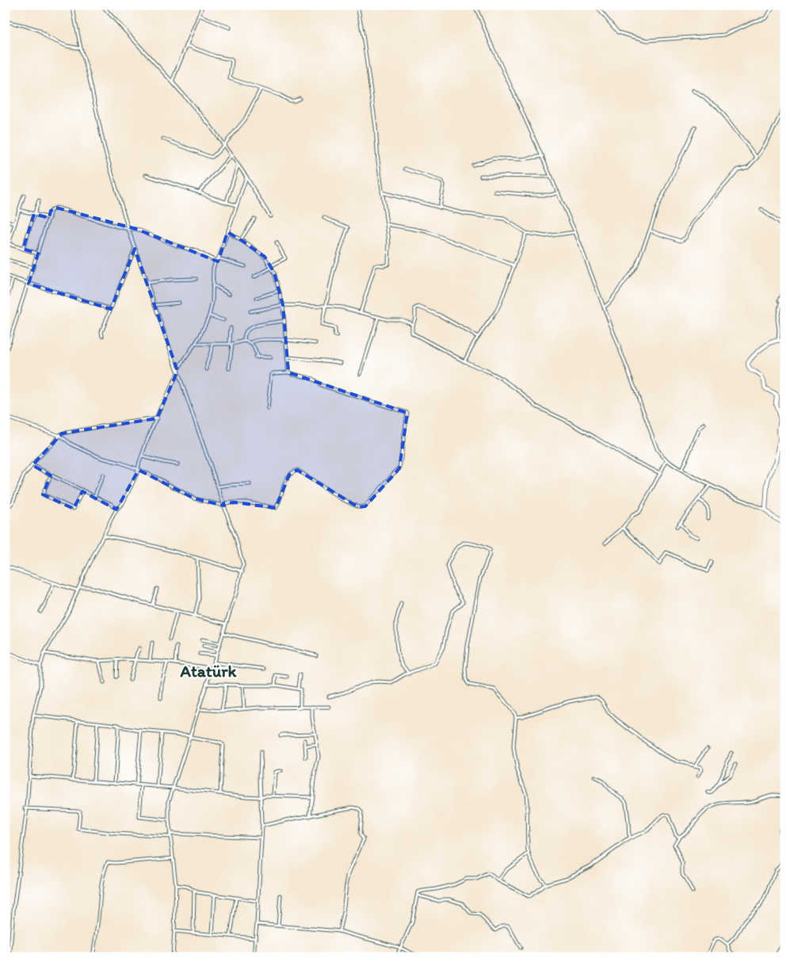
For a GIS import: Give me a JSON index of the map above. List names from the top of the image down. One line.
{"districts":["Atatürk"]}
